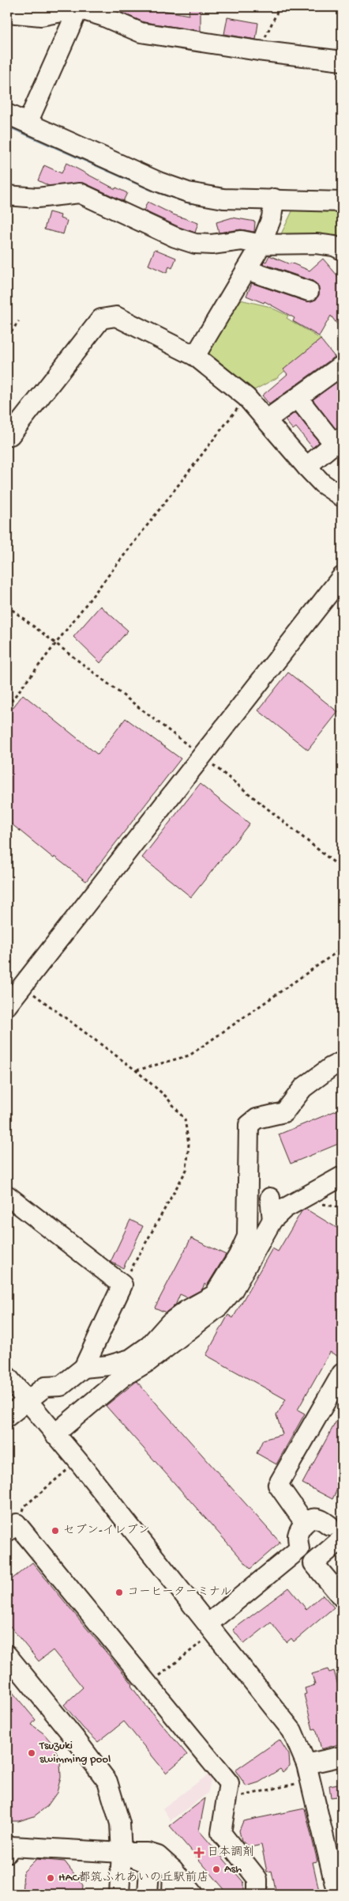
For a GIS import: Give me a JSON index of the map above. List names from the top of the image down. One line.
{"places":{"other":["セブン-イレブン","コーヒーターミナル","Tsuzuki swimming pool","Ash","HAC都筑ふれあいの丘駅前店"],"health":["日本調剤"]}}
